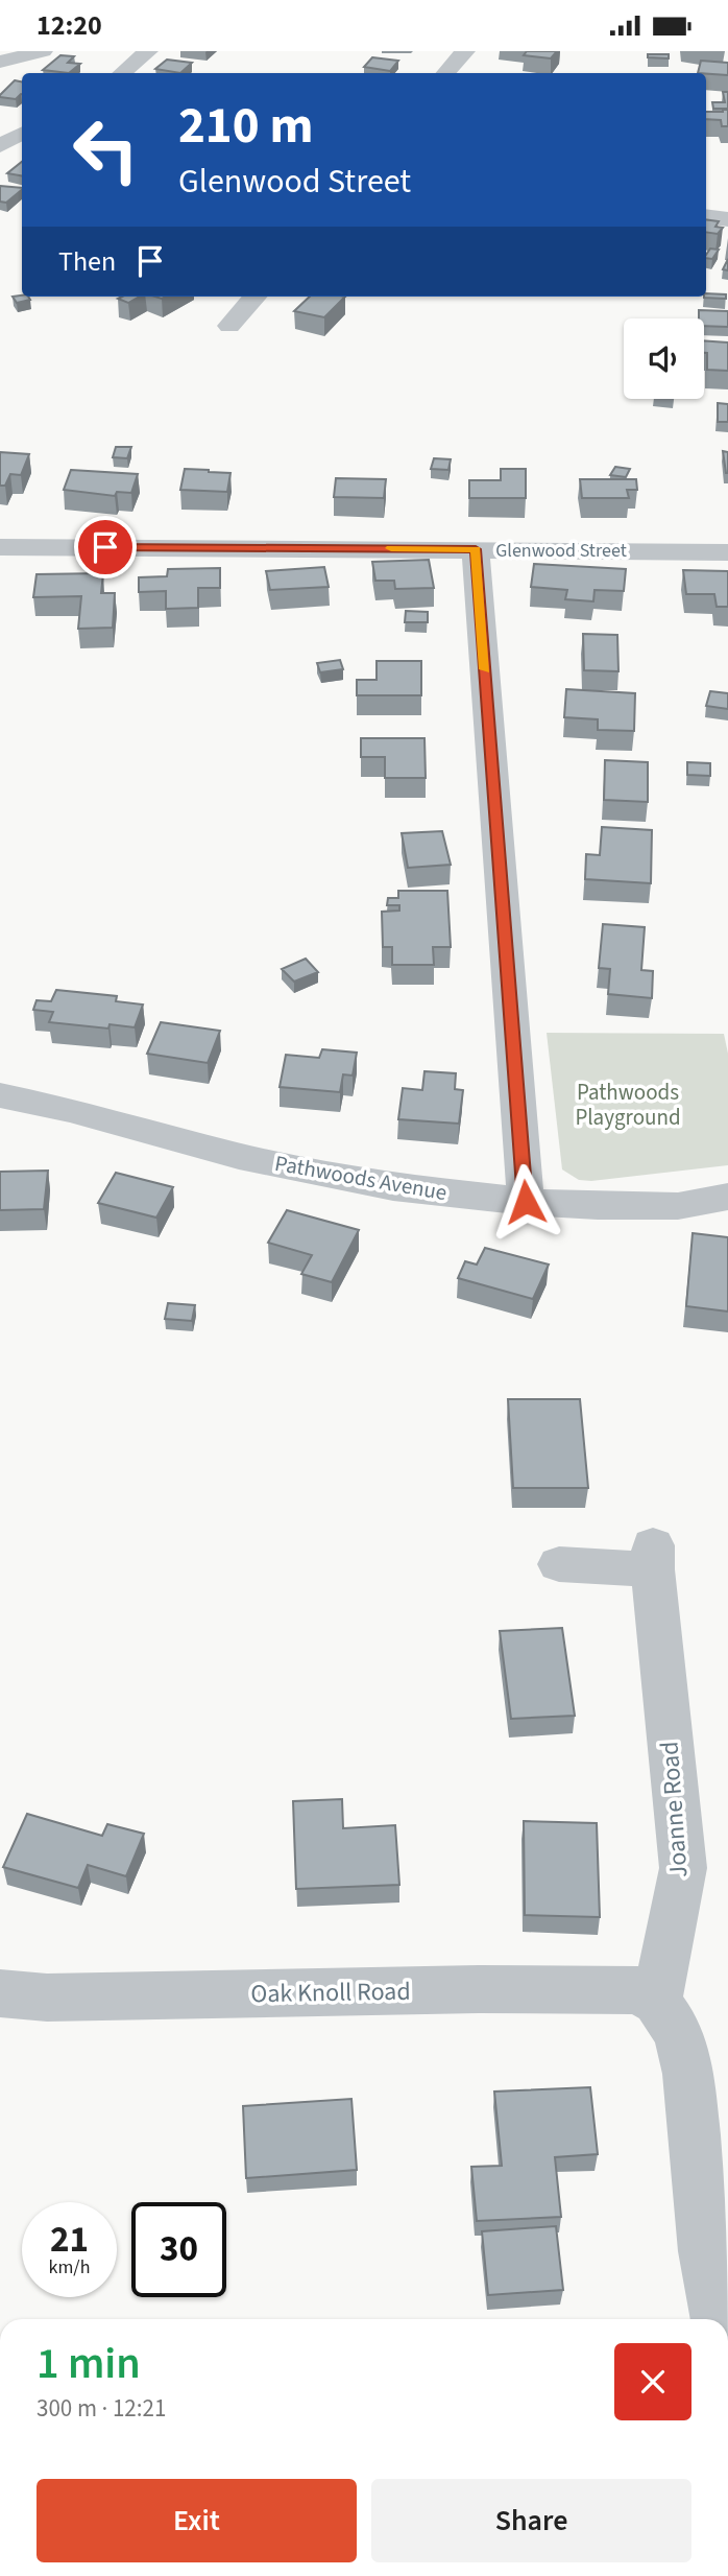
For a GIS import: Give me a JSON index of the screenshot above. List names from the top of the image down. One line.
{"streets":{"street":["Glenwood Street","Pathwoods Avenue","Joanne Road","Oak Knoll Road"]},"crossings":[["Joanne Road","Oak Knoll Road"]],"parks":["Pathwoods Playground"],"page":{"status":"12:20","turn":["210 m","Glenwood Street"],"then":"Then","speed":"21 km/h","limit":"30","heading":["1 min","300 m · 12:21"],"buttons":["Exit","Share"]}}
